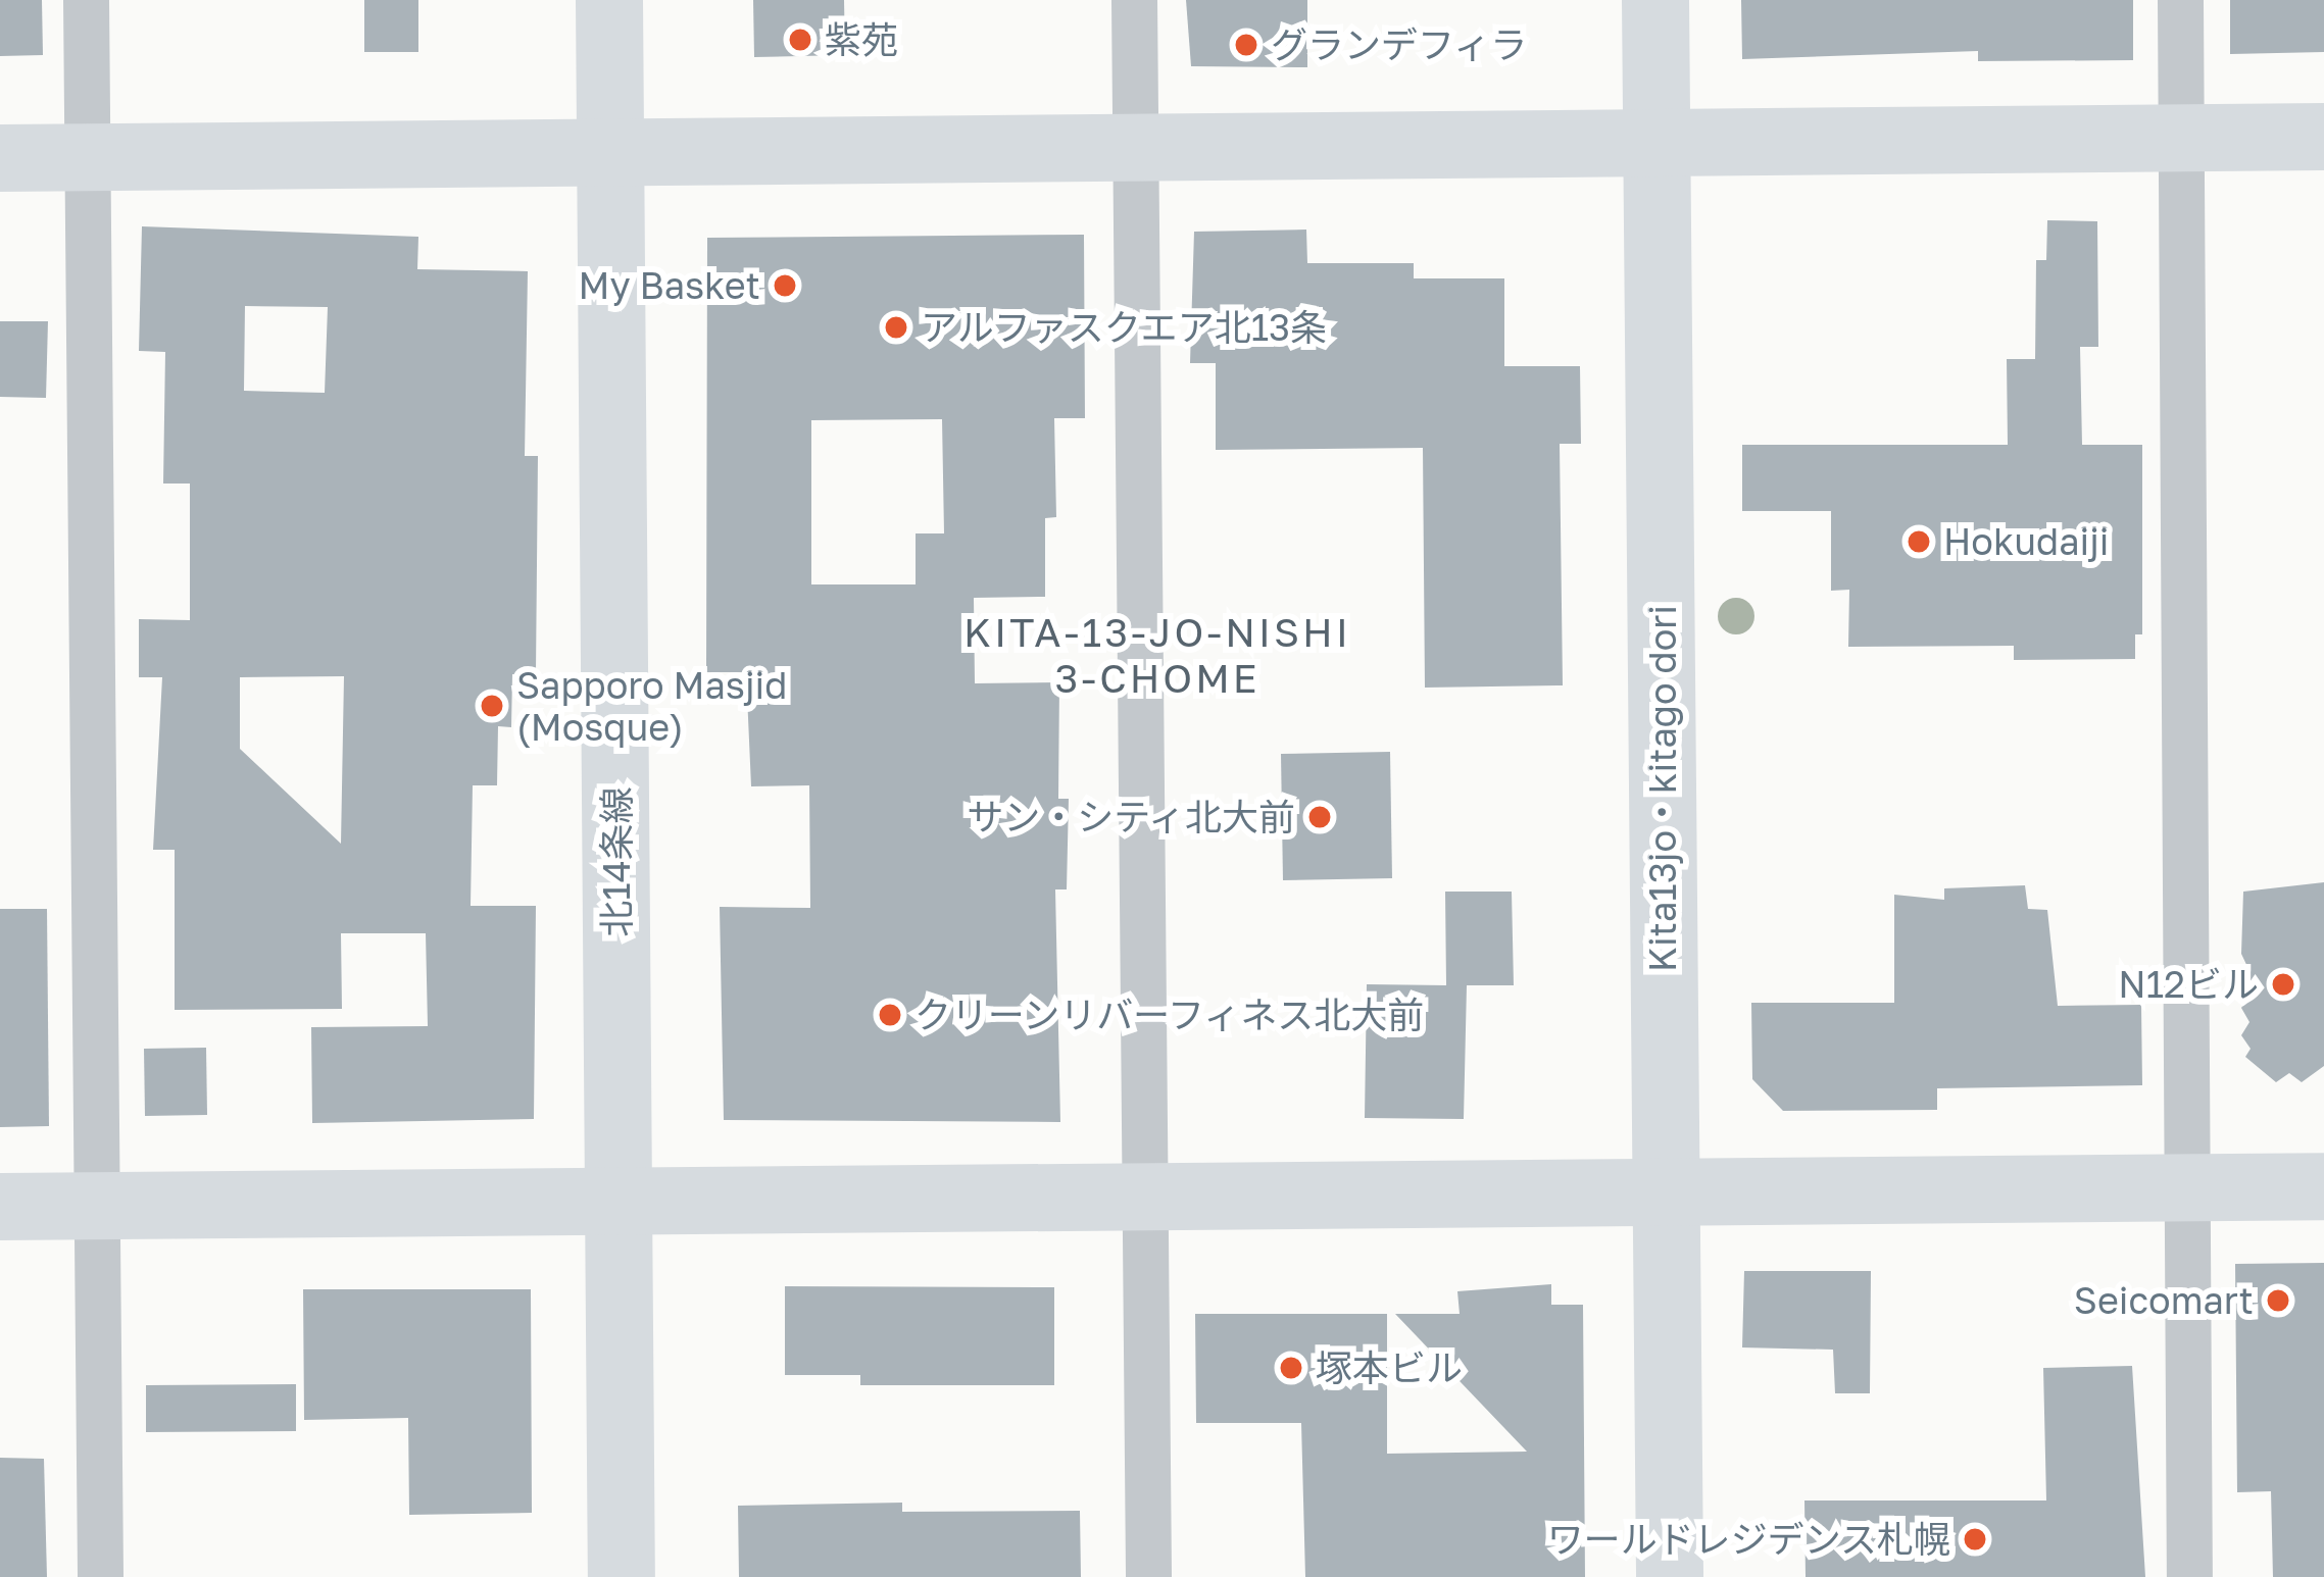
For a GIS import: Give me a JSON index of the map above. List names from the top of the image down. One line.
{"streets":{"street":["Kita13jo・kitago dori","北14条線"]},"districts":["KITA-13-JO-NISHI 3-CHOME"],"places":["紫苑","グランデフィラ","My Basket","アルファスクエア北13条","Hokudaiji","Sapporo Masjid (Mosque)","サン・シティ北大前","N12ビル","クリーンリバーフィネス北大前","Seicomart","塚本ビル","ワールドレジデンス札幌"]}
